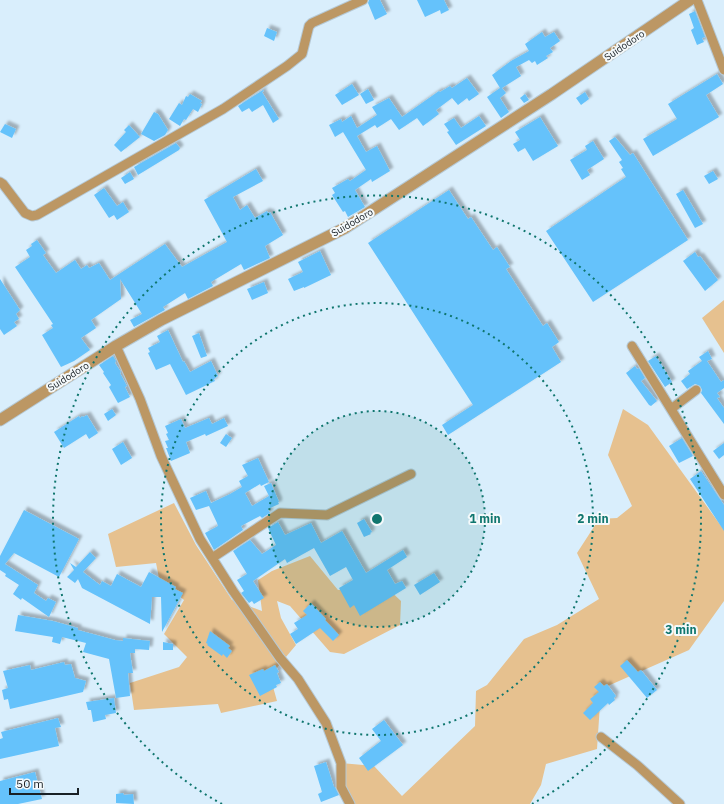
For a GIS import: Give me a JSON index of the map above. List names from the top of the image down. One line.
{"streets":{"street":["Suidodoro"]},"scale_bar":"50 m","rings":["1 min","2 min","3 min"]}
